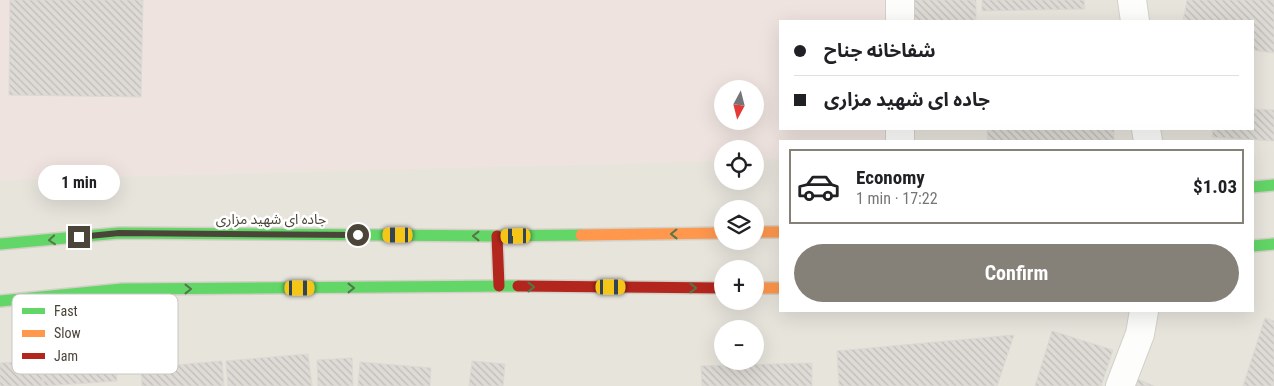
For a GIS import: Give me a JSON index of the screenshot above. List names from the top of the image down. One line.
{"streets":{"main road":["جاده ای شهید مزاری"]},"legend":["Fast","Slow","Jam"],"north":"bottom","page":{"banner":["شفاخانه جناح","جاده ای شهید مزاری"],"map_buttons":["+","−"],"list":[{"name":"Economy","note":"1 min · 17:22","value":"$1.03"}],"bubble":"1 min","buttons":"Confirm"}}
